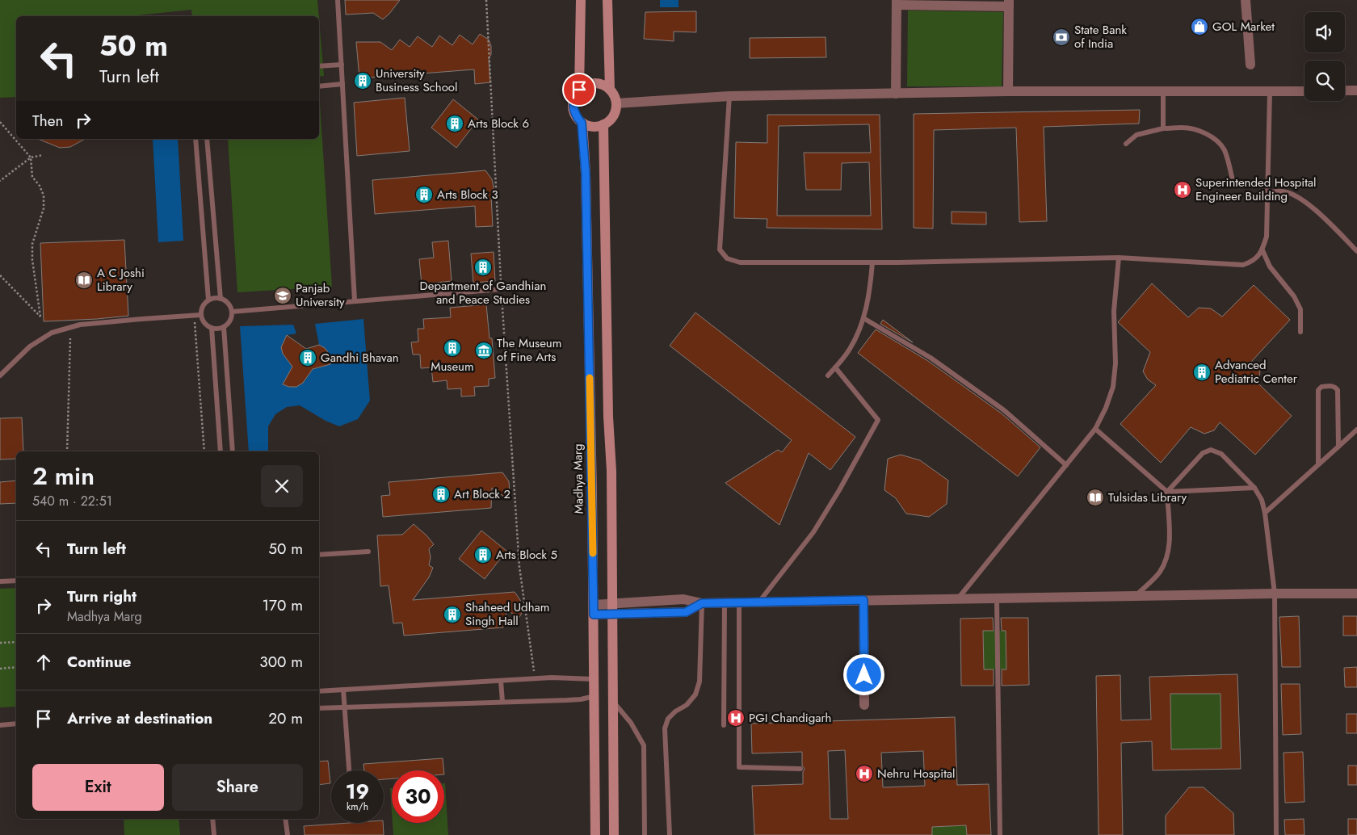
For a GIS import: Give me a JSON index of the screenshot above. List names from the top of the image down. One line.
{"streets":{"main road":["Madhya Marg"]},"places":{"shop":["GOL Market"],"bank":["State Bank of India"],"building":["University Business School","Arts Block 6","Arts Block 3","Department of Gandhian and Peace Studies","Museum","Gandhi Bhavan","Advanced Pediatric Center","Art Block 2","Arts Block 5","Shaheed Udham Singh Hall"],"hospital":["Superintended Hospital Engineer Building","PGI Chandigarh","Nehru Hospital"],"library":["A C Joshi Library","Tulsidas Library"],"school or university":["Panjab University"],"museum":["The Museum of Fine Arts"]},"page":{"turn":["50 m","Turn left"],"then":"Then","heading":["2 min","540 m · 22:51"],"list":[{"name":"Turn left","value":"50 m"},{"name":"Turn right","note":"Madhya Marg","value":"170 m"},{"name":"Continue","value":"300 m"},{"name":"Arrive at destination","value":"20 m"}],"buttons":["Exit","Share"],"speed":"19 km/h","limit":"30"}}
